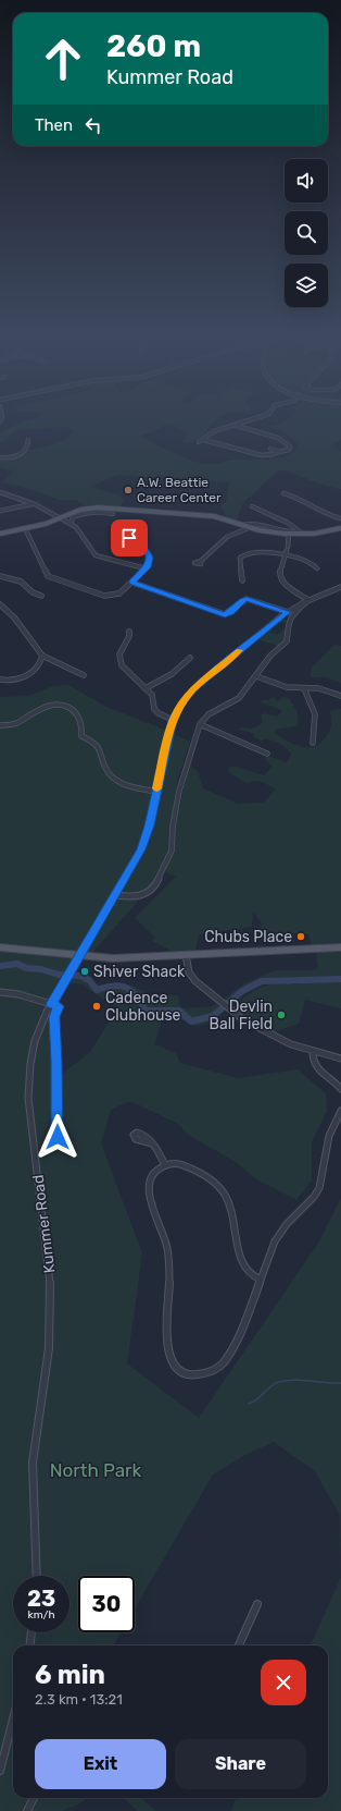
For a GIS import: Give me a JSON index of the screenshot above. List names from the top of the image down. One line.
{"streets":{"street":["Kummer Road"]},"parks":["North Park"],"places":["A.W. Beattie Career Center","Chubs Place","Shiver Shack","Cadence Clubhouse","Devlin Ball Field"],"page":{"turn":["260 m","Kummer Road"],"then":"Then","speed":"23 km/h","limit":"30","heading":["6 min","2.3 km · 13:21"],"buttons":["Exit","Share"]}}
